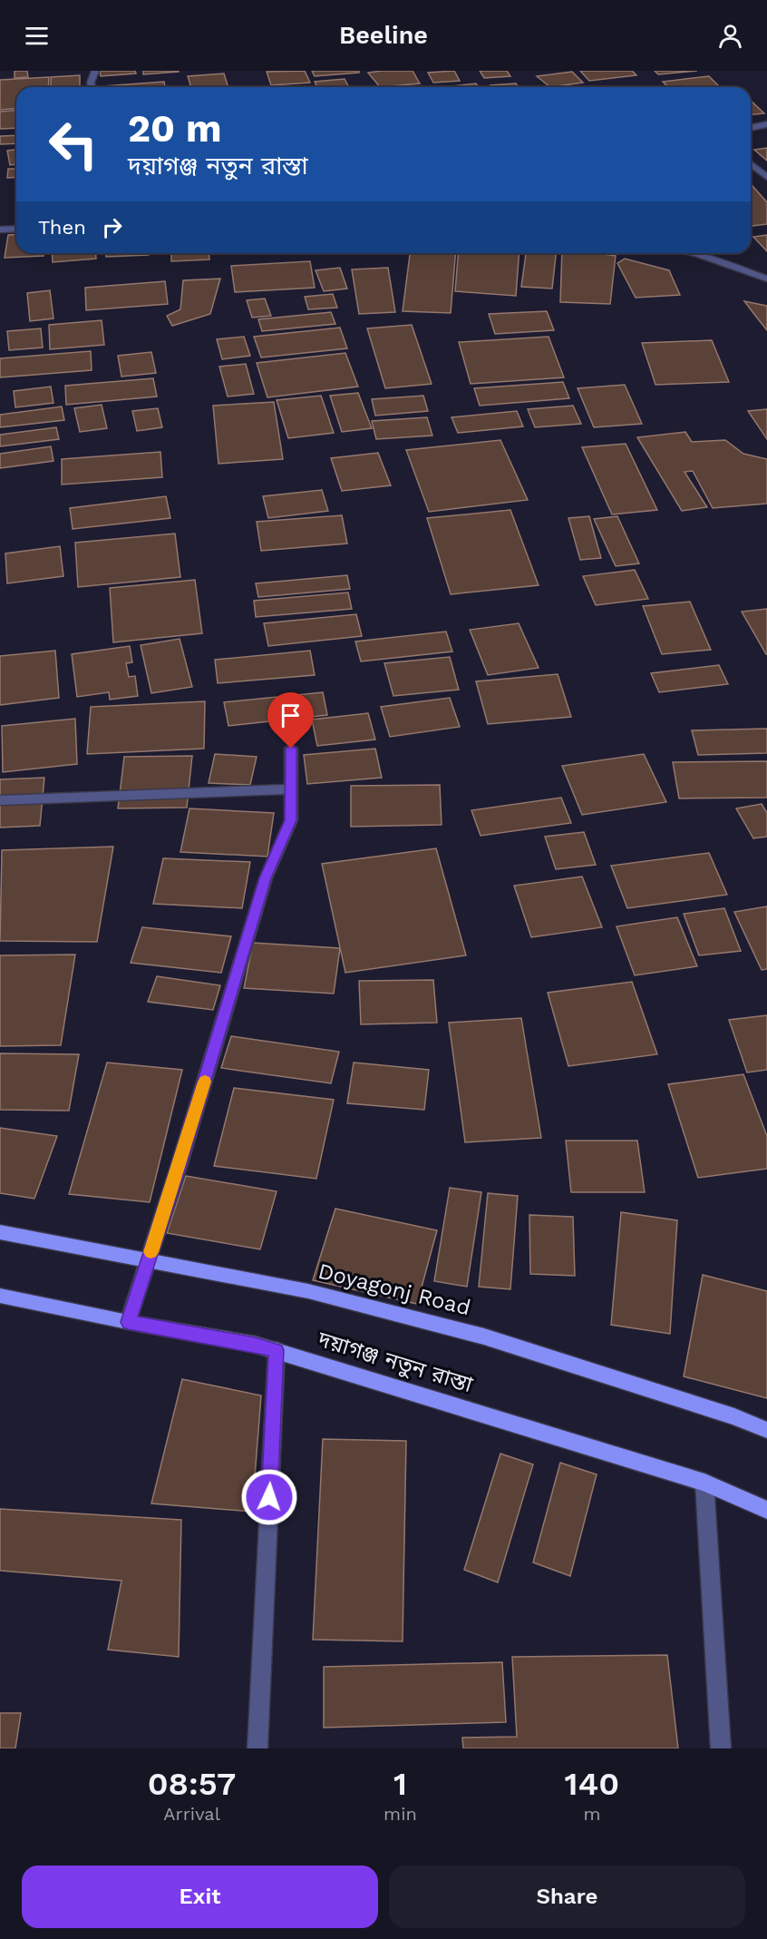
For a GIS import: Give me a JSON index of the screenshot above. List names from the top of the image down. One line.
{"streets":{"main road":["Doyagonj Road","দয়াগঞ্জ নতুন রাস্তা"]},"page":{"header":"Beeline","turn":["20 m","দয়াগঞ্জ নতুন রাস্তা"],"then":"Then","eta":["08:57","Arrival","1","min","140","m"],"buttons":["Exit","Share"]}}
